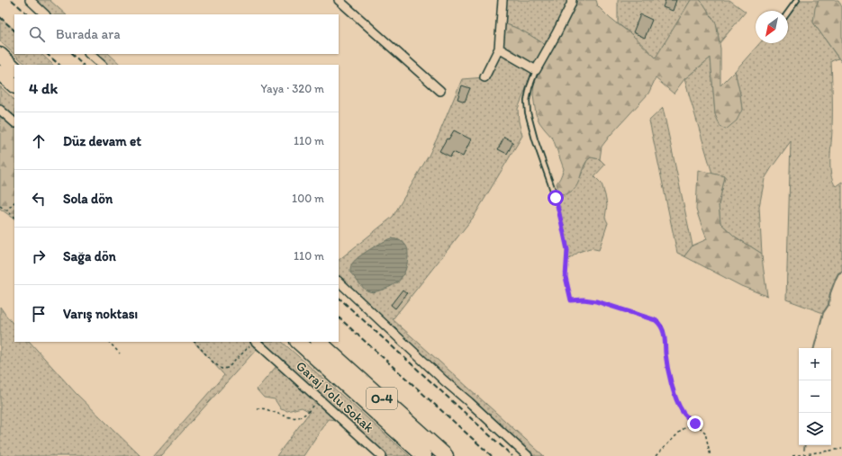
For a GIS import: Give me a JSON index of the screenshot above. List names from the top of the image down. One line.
{"streets":{"highway":["O-4"],"street":["Garaj Yolu Sokak"]},"north":"bottom left","page":{"search":"Burada ara","heading":["4 dk","Yaya · 320 m"],"list":[["Düz devam et","110 m"],["Sola dön","100 m"],["Sağa dön","110 m"],"Varış noktası"],"map_buttons":["+","−"]}}
